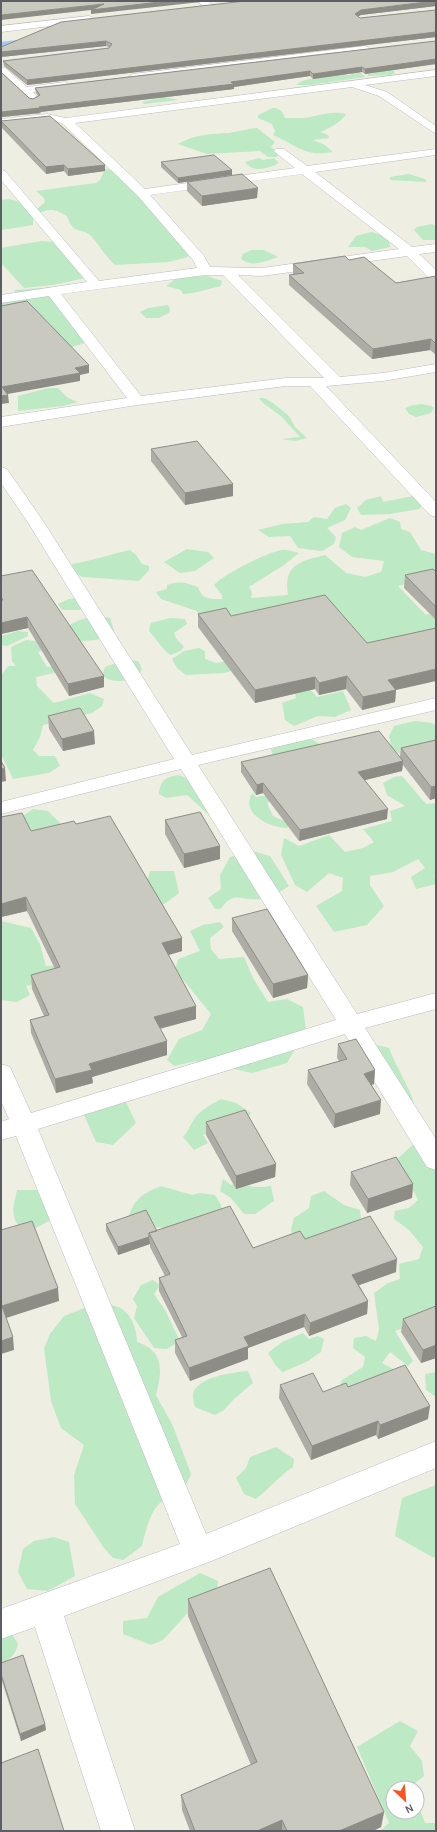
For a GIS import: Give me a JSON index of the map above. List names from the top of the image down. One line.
{"north":"bottom right"}
